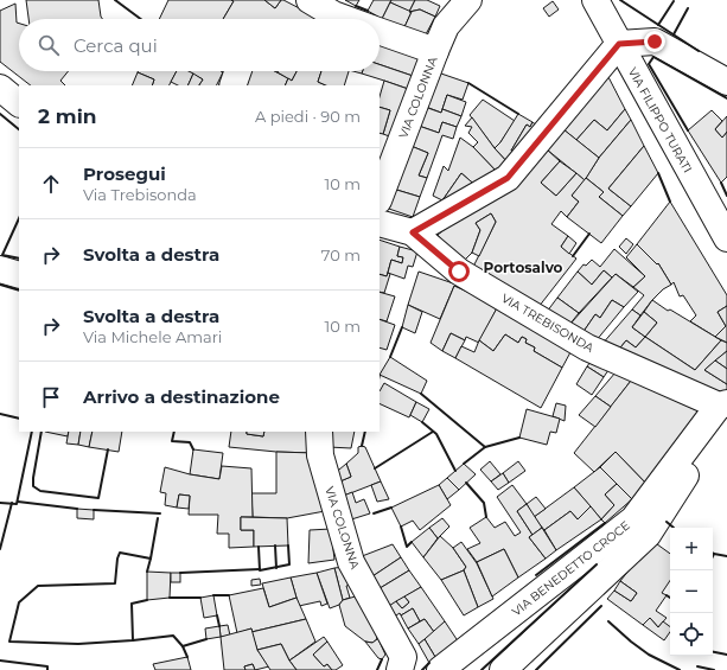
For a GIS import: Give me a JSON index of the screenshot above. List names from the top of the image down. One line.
{"streets":{"street":["VIA COLONNA","VIA FILIPPO TURATI","VIA TREBISONDA","VIA BENEDETTO CROCE"]},"crossings":[["VIA TREBISONDA","VIA BENEDETTO CROCE"]],"districts":["Portosalvo"],"page":{"search":"Cerca qui","heading":["2 min","A piedi · 90 m"],"list":[["Prosegui","Via Trebisonda","10 m"],["Svolta a destra","70 m"],["Svolta a destra","Via Michele Amari","10 m"],"Arrivo a destinazione"],"map_buttons":["+","−"]}}
